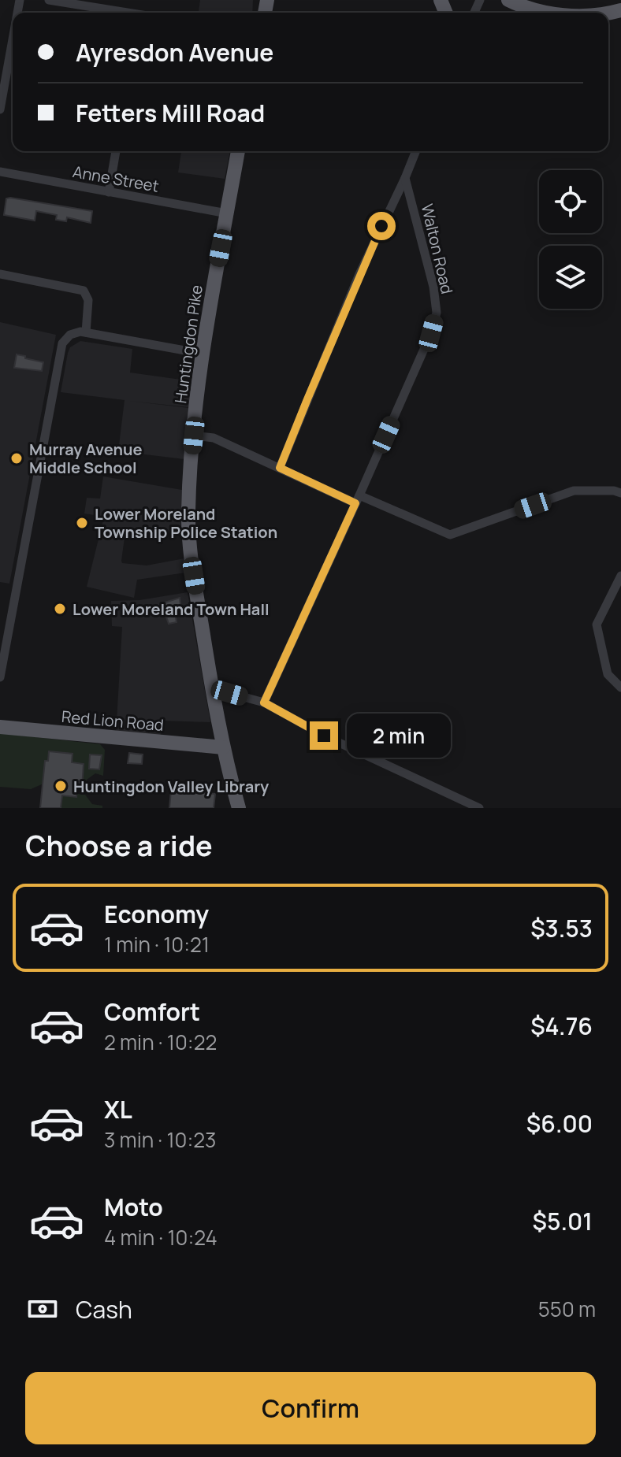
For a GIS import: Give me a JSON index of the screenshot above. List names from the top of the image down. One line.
{"streets":{"main road":["Huntingdon Pike","Red Lion Road"],"street":["Anne Street","Walton Road"]},"crossings":[["Anne Street","Huntingdon Pike"],["Huntingdon Pike","Red Lion Road"]],"places":["Murray Avenue Middle School","Lower Moreland Township Police Station","Lower Moreland Town Hall","Huntingdon Valley Library"],"page":{"banner":["Ayresdon Avenue","Fetters Mill Road"],"bubble":"2 min","heading":"Choose a ride","list":[{"name":"Economy","note":"1 min · 10:21","value":"$3.53"},{"name":"Comfort","note":"2 min · 10:22","value":"$4.76"},{"name":"XL","note":"3 min · 10:23","value":"$6.00"},{"name":"Moto","note":"4 min · 10:24","value":"$5.01"}],"pay":["Cash","550 m"],"buttons":"Confirm"}}
